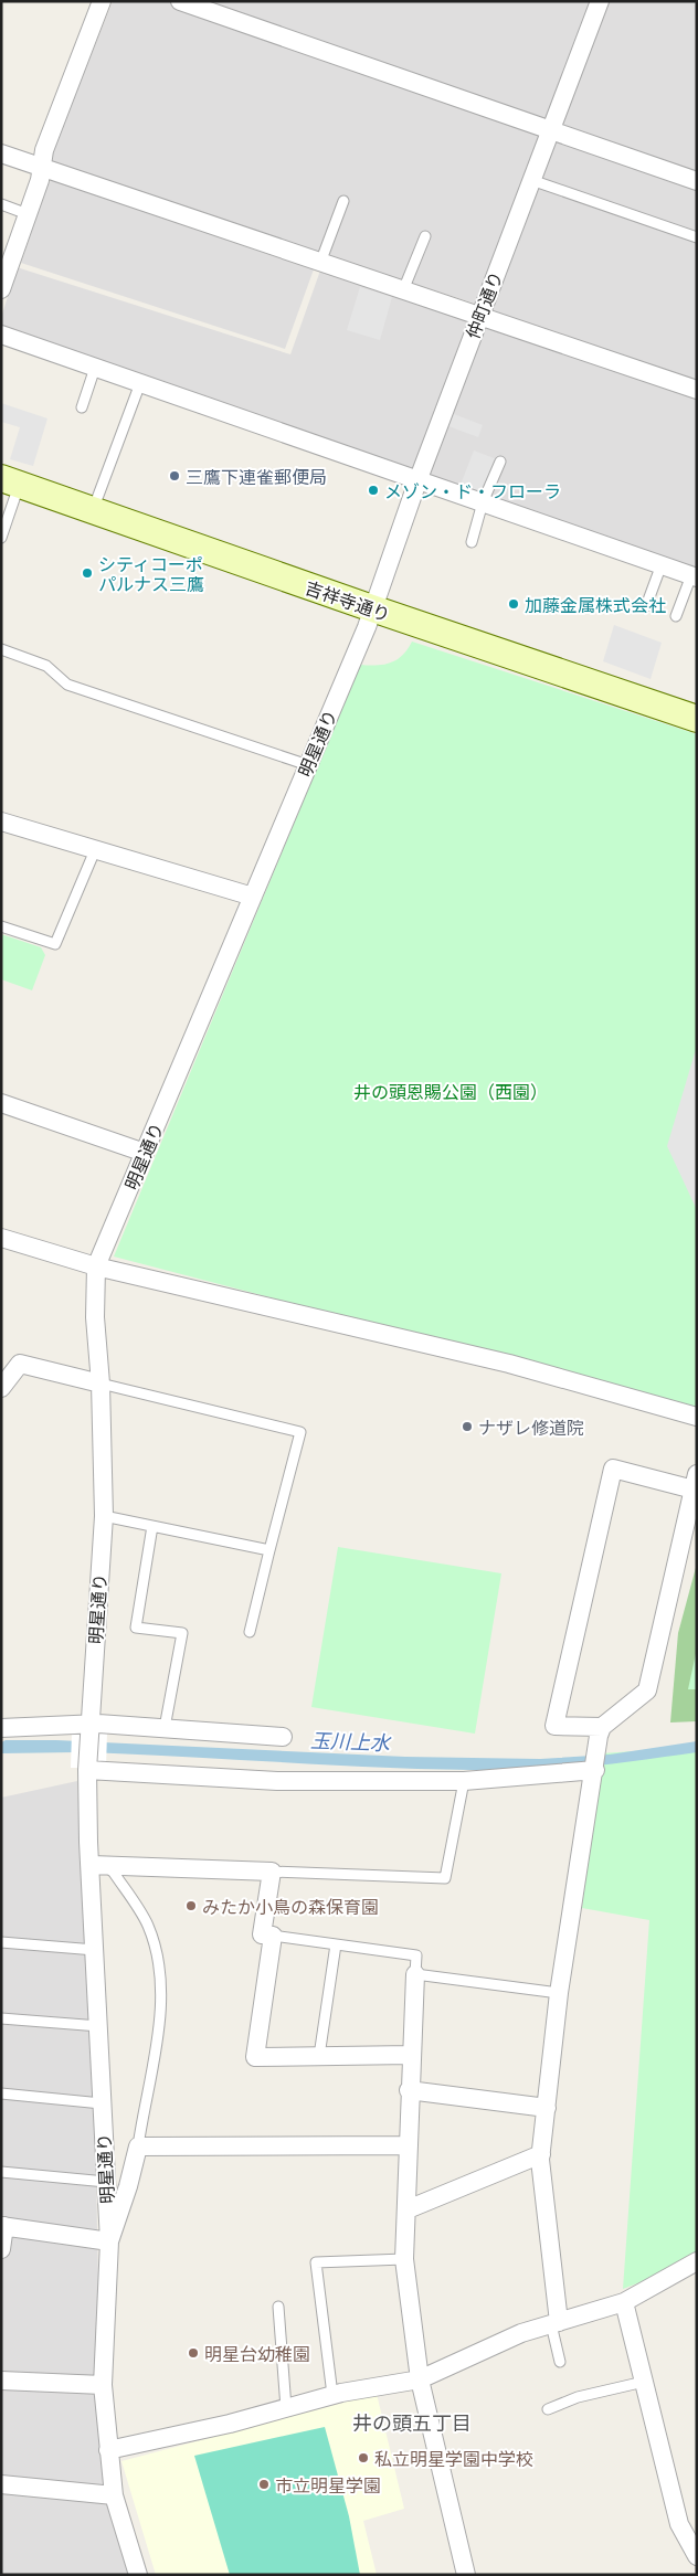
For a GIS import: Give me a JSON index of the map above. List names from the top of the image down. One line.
{"streets":{"main road":["吉祥寺通り"],"street":["仲町通り","明星通り"]},"crossings":[["仲町通り","吉祥寺通り"],["仲町通り","明星通り"],["吉祥寺通り","明星通り"]],"districts":["井の頭五丁目"],"water":["玉川上水"],"parks":["井の頭恩賜公園（西園）"],"places":["三鷹下連雀郵便局","メゾン・ド・フローラ","シティコーポ パルナス三鷹","加藤金属株式会社","ナザレ修道院","みたか小鳥の森保育園","明星台幼稚園","私立明星学園中学校","市立明星学園"]}
